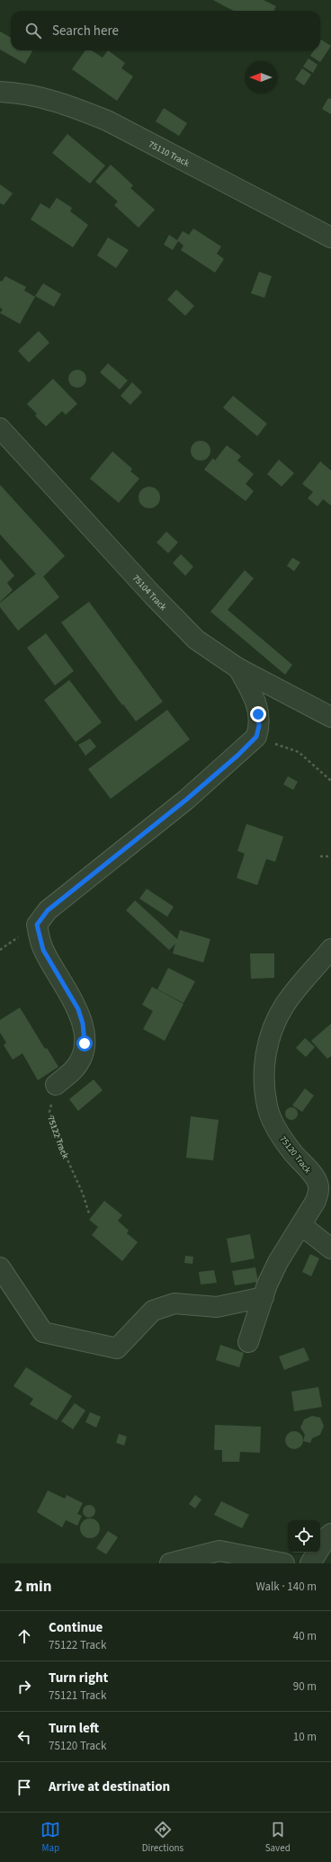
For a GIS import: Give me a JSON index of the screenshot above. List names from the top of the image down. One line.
{"streets":{"street":["75110 Track","75104 Track","75120 Track"],"path":["75122 Track"]},"north":"left","page":{"search":"Search here","heading":["2 min","Walk · 140 m"],"list":[["Continue","75122 Track","40 m"],["Turn right","75121 Track","90 m"],["Turn left","75120 Track","10 m"],"Arrive at destination"],"nav":["Map","Directions","Saved"]}}
